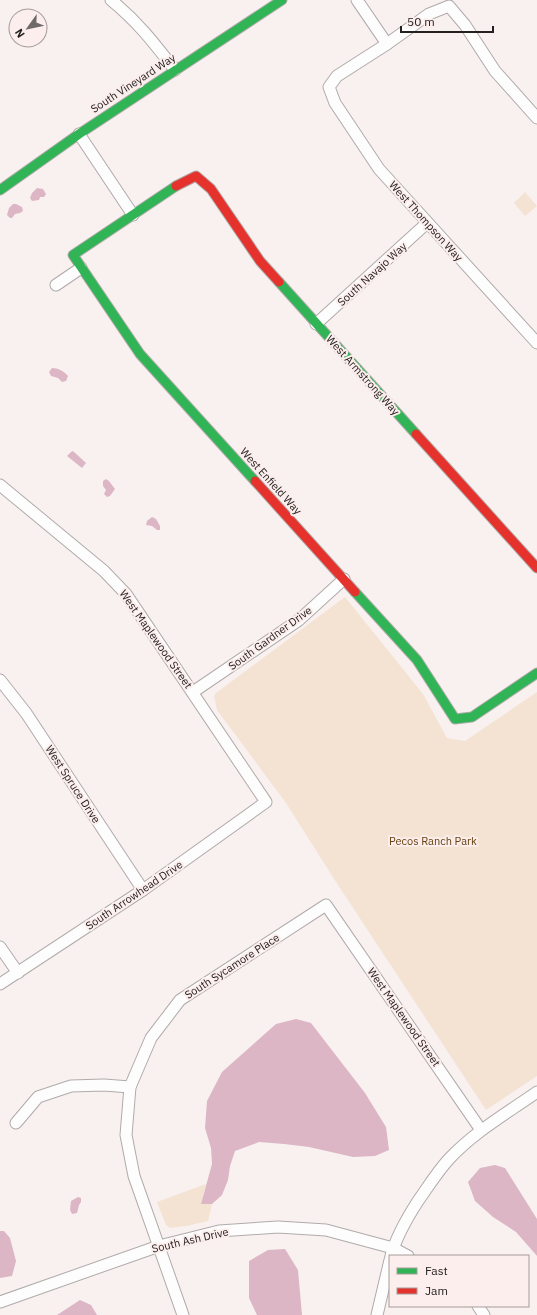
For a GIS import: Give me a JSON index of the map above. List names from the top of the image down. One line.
{"streets":{"street":["South Vineyard Way","West Thompson Way","South Navajo Way","West Armstrong Way","West Enfield Way","South Gardner Drive","West Maplewood Street","West Spruce Drive","South Arrowhead Drive","South Sycamore Place","South Ash Drive"]},"crossings":[["West Thompson Way","South Navajo Way"],["South Navajo Way","West Armstrong Way"],["West Armstrong Way","West Enfield Way"],["West Enfield Way","South Gardner Drive"],["South Gardner Drive","West Maplewood Street"],["West Maplewood Street","South Arrowhead Drive"],["West Maplewood Street","South Sycamore Place"],["West Spruce Drive","South Arrowhead Drive"],["South Sycamore Place","South Ash Drive"]],"parks":["Pecos Ranch Park"],"legend":["Fast","Jam"],"scale_bar":"50 m","north":"bottom left"}
